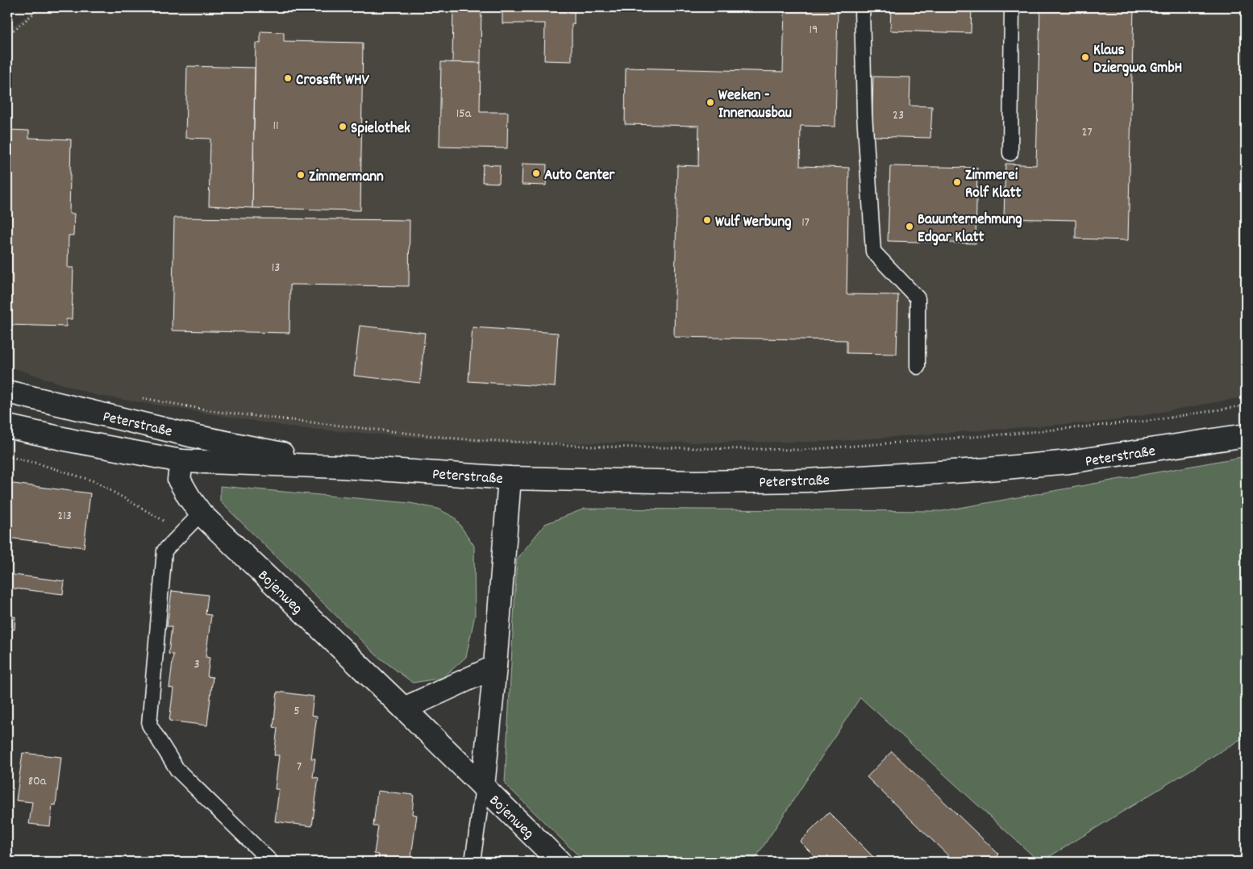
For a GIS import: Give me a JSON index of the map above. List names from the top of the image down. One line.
{"streets":{"main road":["Peterstraße","Bojenweg"]},"crossings":[["Peterstraße","Bojenweg"]],"places":["Klaus Dziergwa GmbH","Crossfit WHV","Weeken - Innenausbau","Spielothek","Auto Center","Zimmermann","Zimmerei Rolf Klatt","Wulf Werbung","Bauunternehmung Edgar Klatt"],"house_numbers":["19","15a","23","11","27","17","13","213","3","5","7","80a"]}
